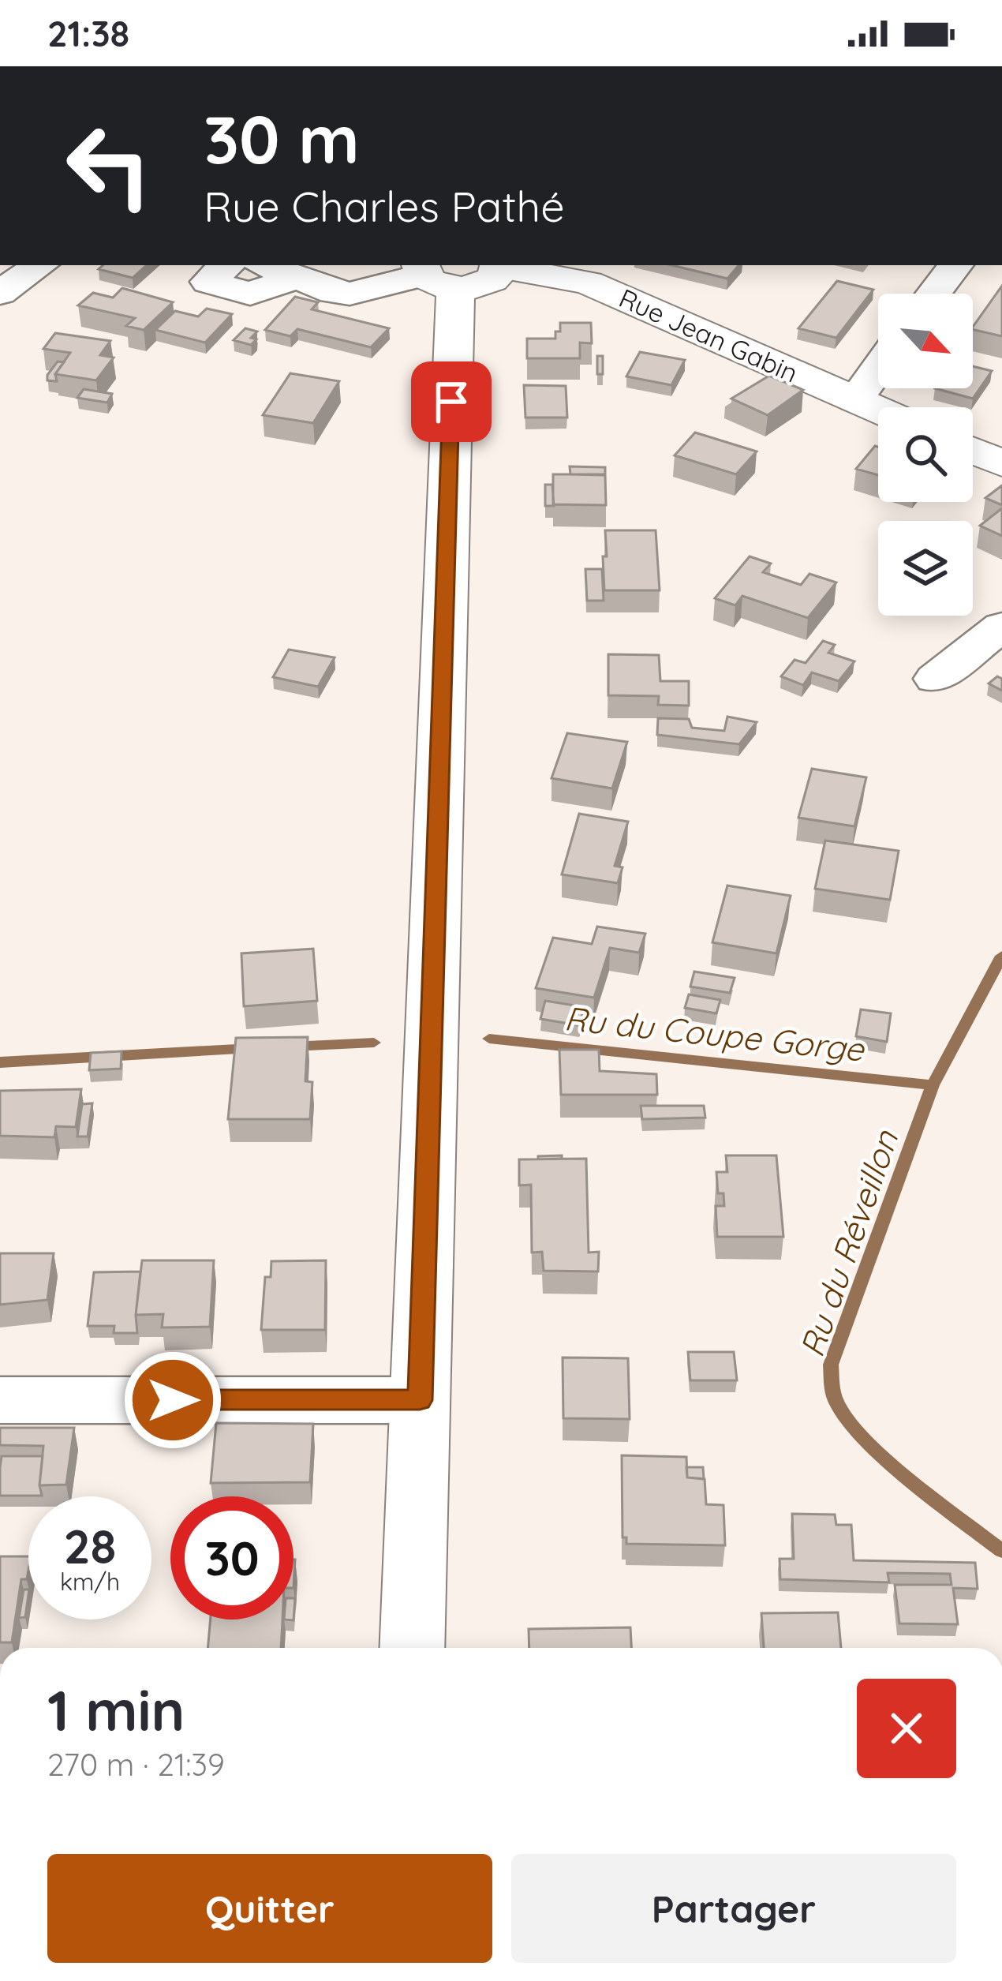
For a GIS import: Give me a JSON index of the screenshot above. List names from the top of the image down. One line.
{"streets":{"main road":["Rue Jean Gabin"]},"water":["Ru du Coupe Gorge","Ru du Réveillon"],"north":"bottom right","page":{"status":"21:38","turn":["30 m","Rue Charles Pathé"],"speed":"28 km/h","limit":"30","heading":["1 min","270 m · 21:39"],"buttons":["Quitter","Partager"]}}
